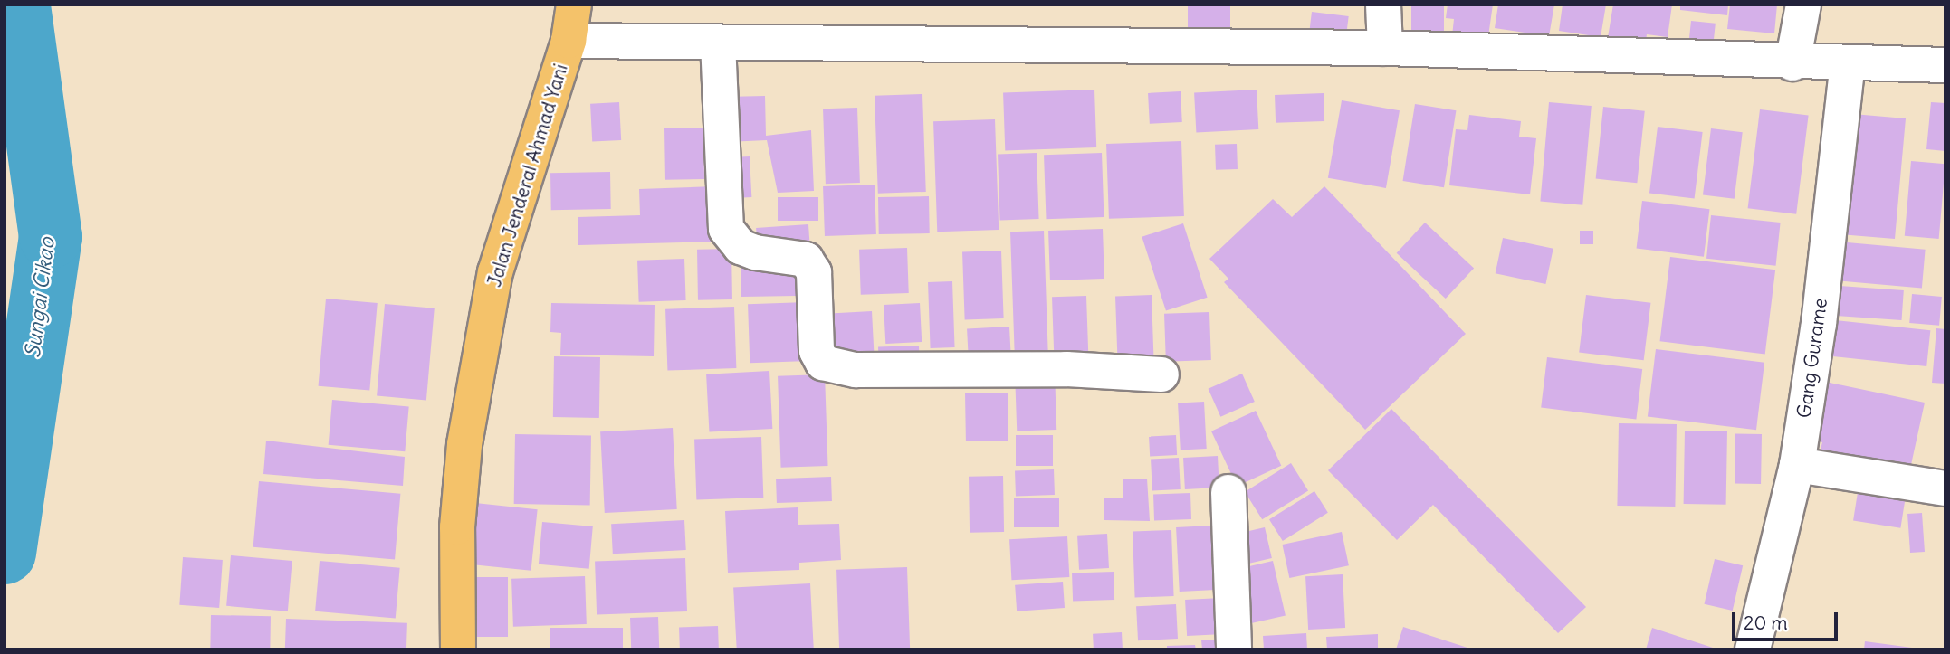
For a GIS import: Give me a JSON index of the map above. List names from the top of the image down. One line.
{"streets":{"highway":["Jalan Jenderal Ahmad Yani"],"street":["Gang Gurame"]},"water":["Sungai Cikao"],"scale_bar":"20 m"}
